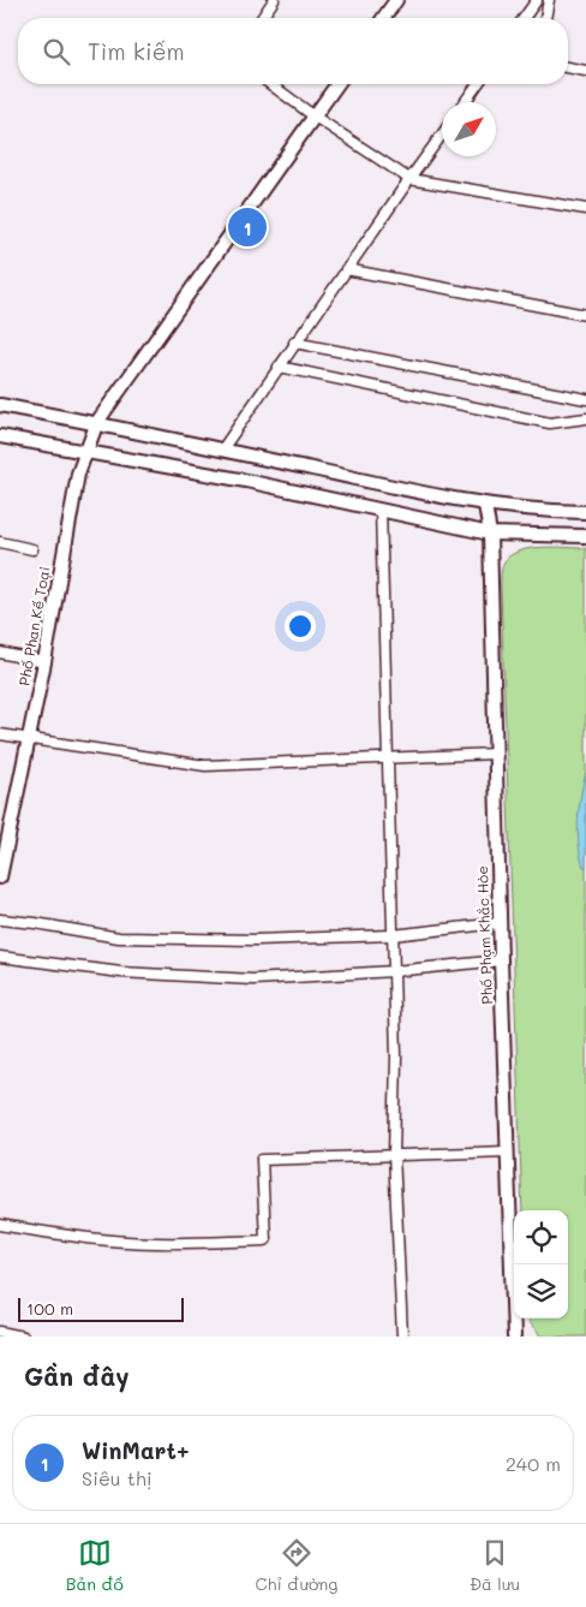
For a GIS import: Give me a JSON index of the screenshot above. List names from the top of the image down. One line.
{"streets":{"street":["Phố Phan Kế Toại","Phố Phạm Khắc Hòe"]},"scale_bar":"100 m","north":"top right","page":{"search":"Tìm kiếm","pins":"1","scale":"100 m","heading":"Gần đây","list":[{"mark":"1","name":"WinMart+","note":"Siêu thị","value":"240 m"}],"nav":["Bản đồ","Chỉ đường","Đã lưu"]}}
